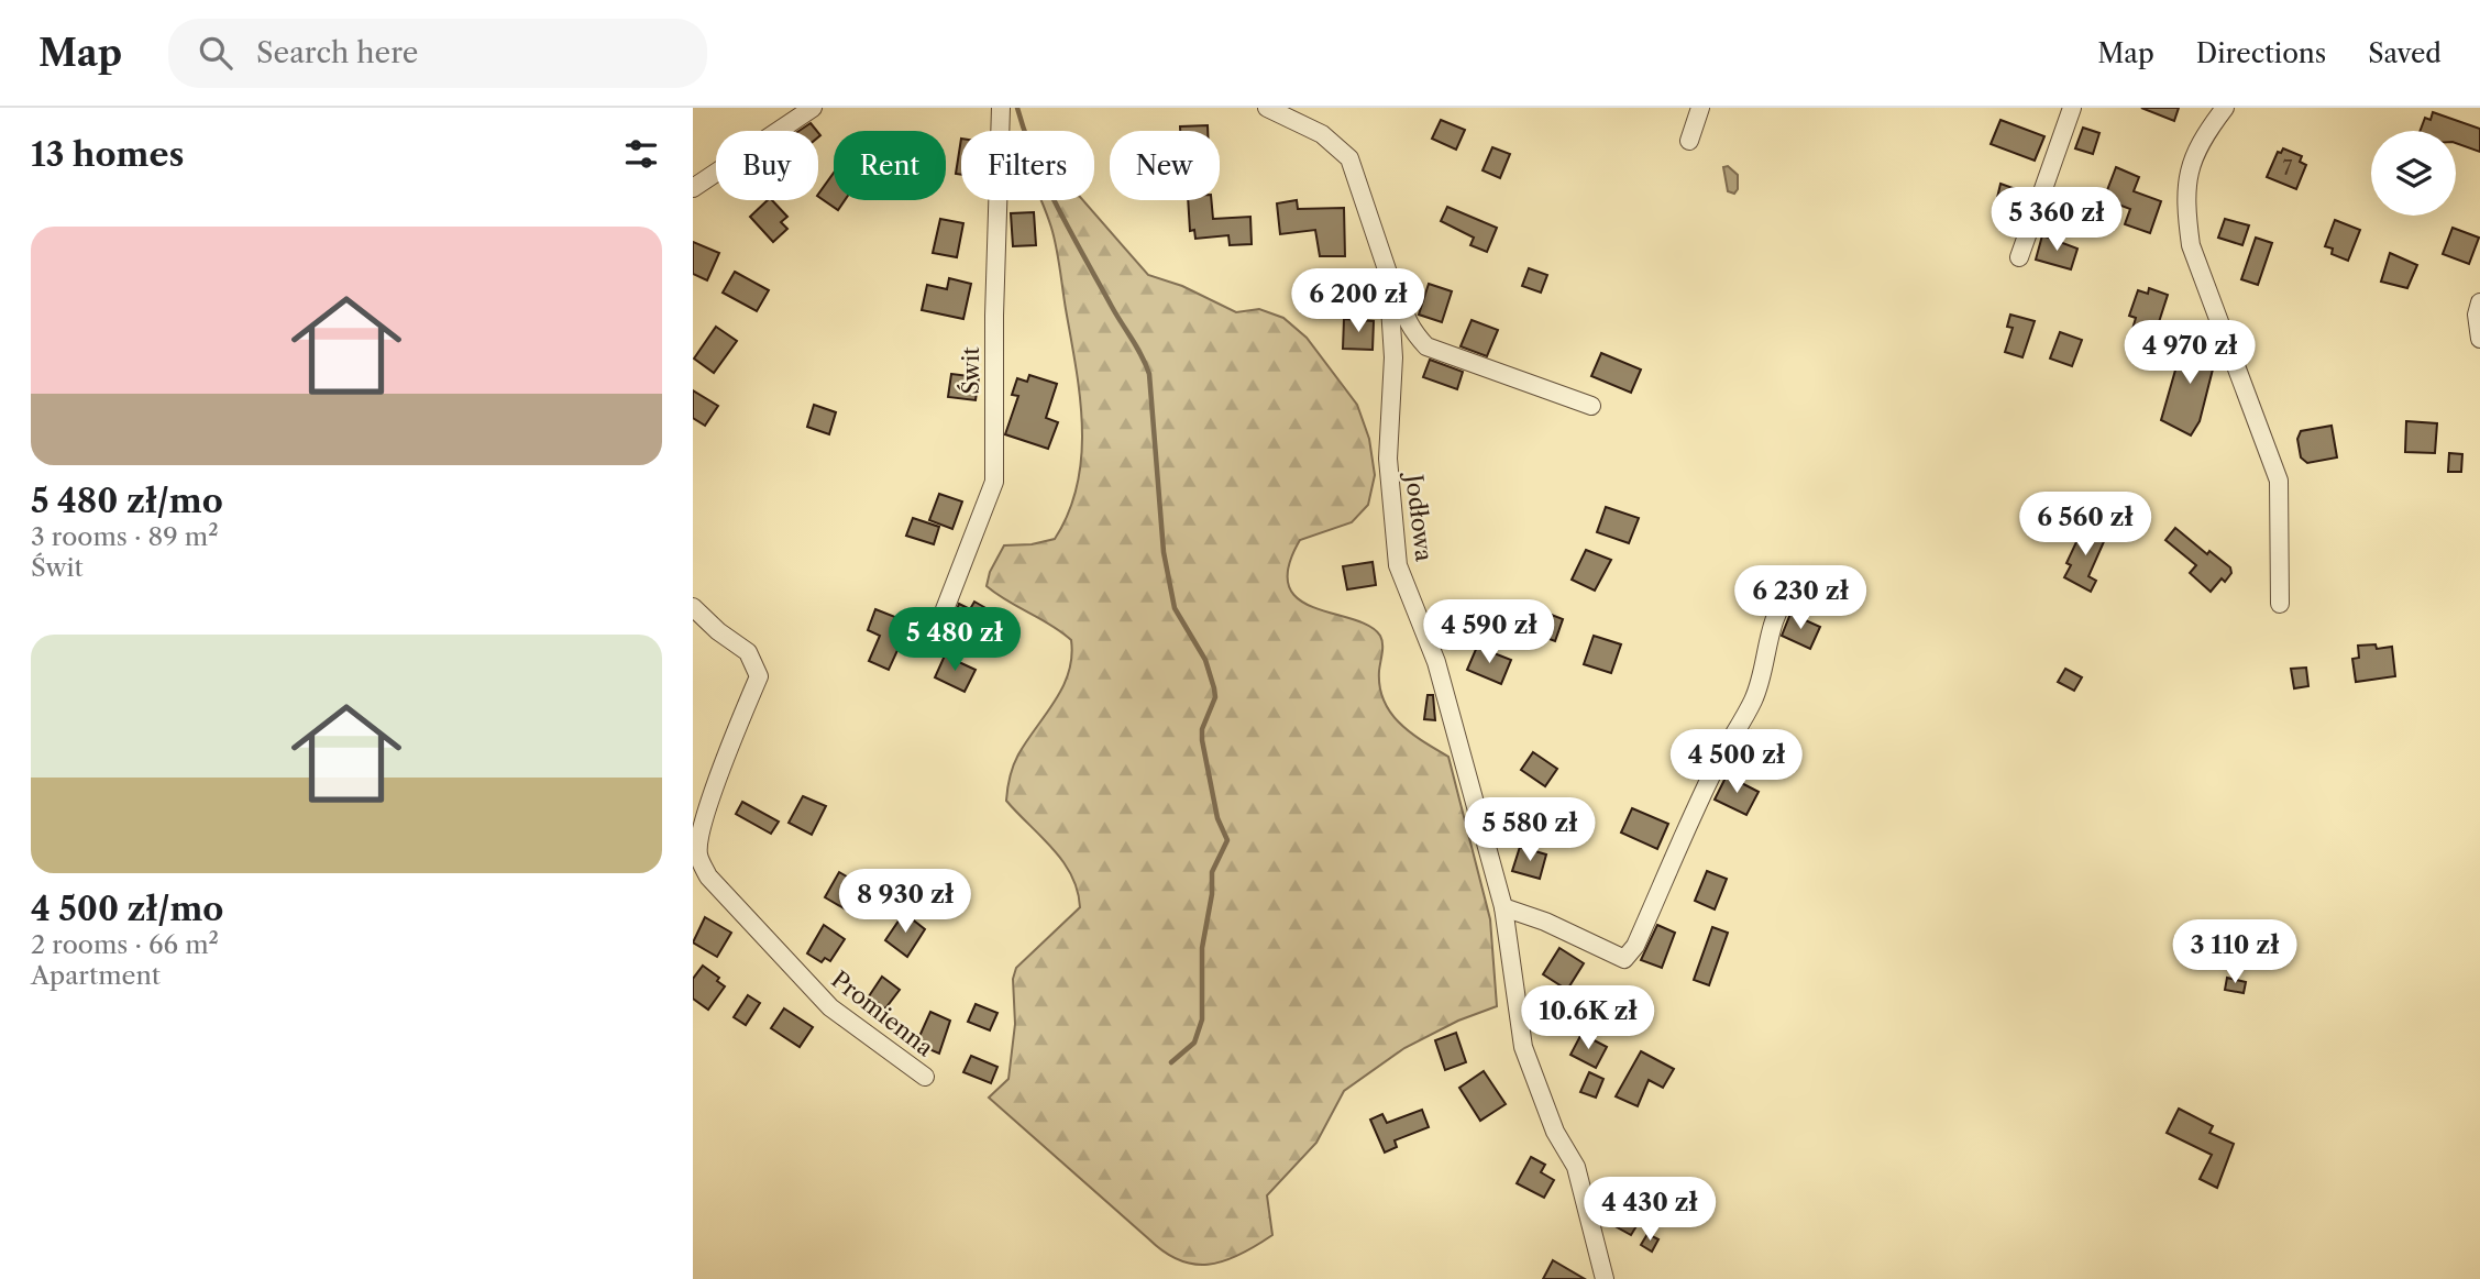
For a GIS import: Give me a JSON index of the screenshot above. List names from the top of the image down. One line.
{"streets":{"street":["Świt","Jodłowa","Promienna"]},"house_numbers":["7"],"page":{"header":"Map","search":"Search here","nav":["Map","Directions","Saved"],"heading":"13 homes","chip":["Buy","Rent","Filters","New"],"price":["5 360 zł","6 200 zł","4 970 zł","6 560 zł","6 230 zł","4 590 zł","5 480 zł","4 500 zł","5 580 zł","8 930 zł","3 110 zł","10.6K zł","4 430 zł"],"list":[{"name":"5 480 zł/mo","note":"3 rooms · 89 m² · Świt"},{"name":"4 500 zł/mo","note":"2 rooms · 66 m² · Apartment"}]}}
